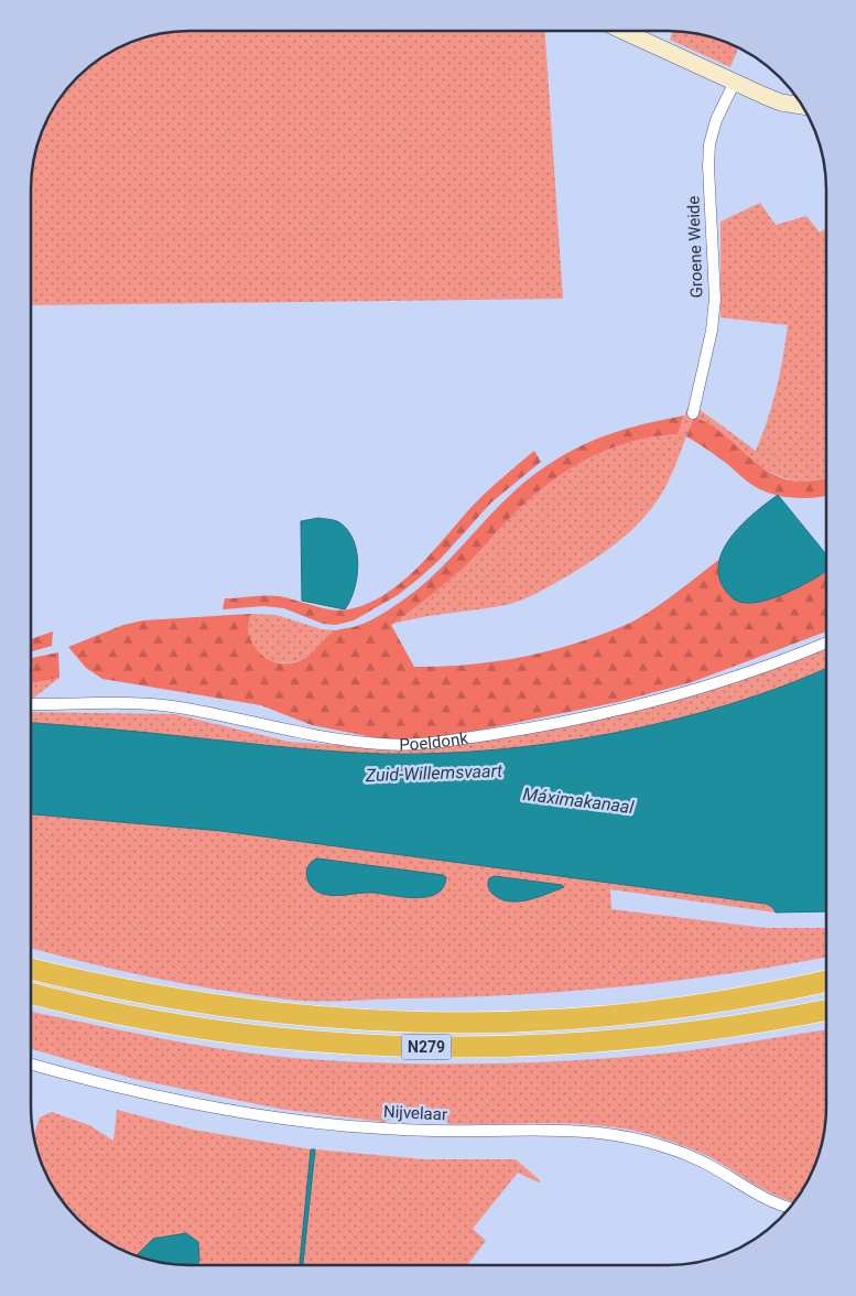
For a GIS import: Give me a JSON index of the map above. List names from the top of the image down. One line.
{"streets":{"highway":["N279"],"street":["Groene Weide","Poeldonk","Nijvelaar"]},"water":["Zuid-Willemsvaart","Máximakanaal"]}
